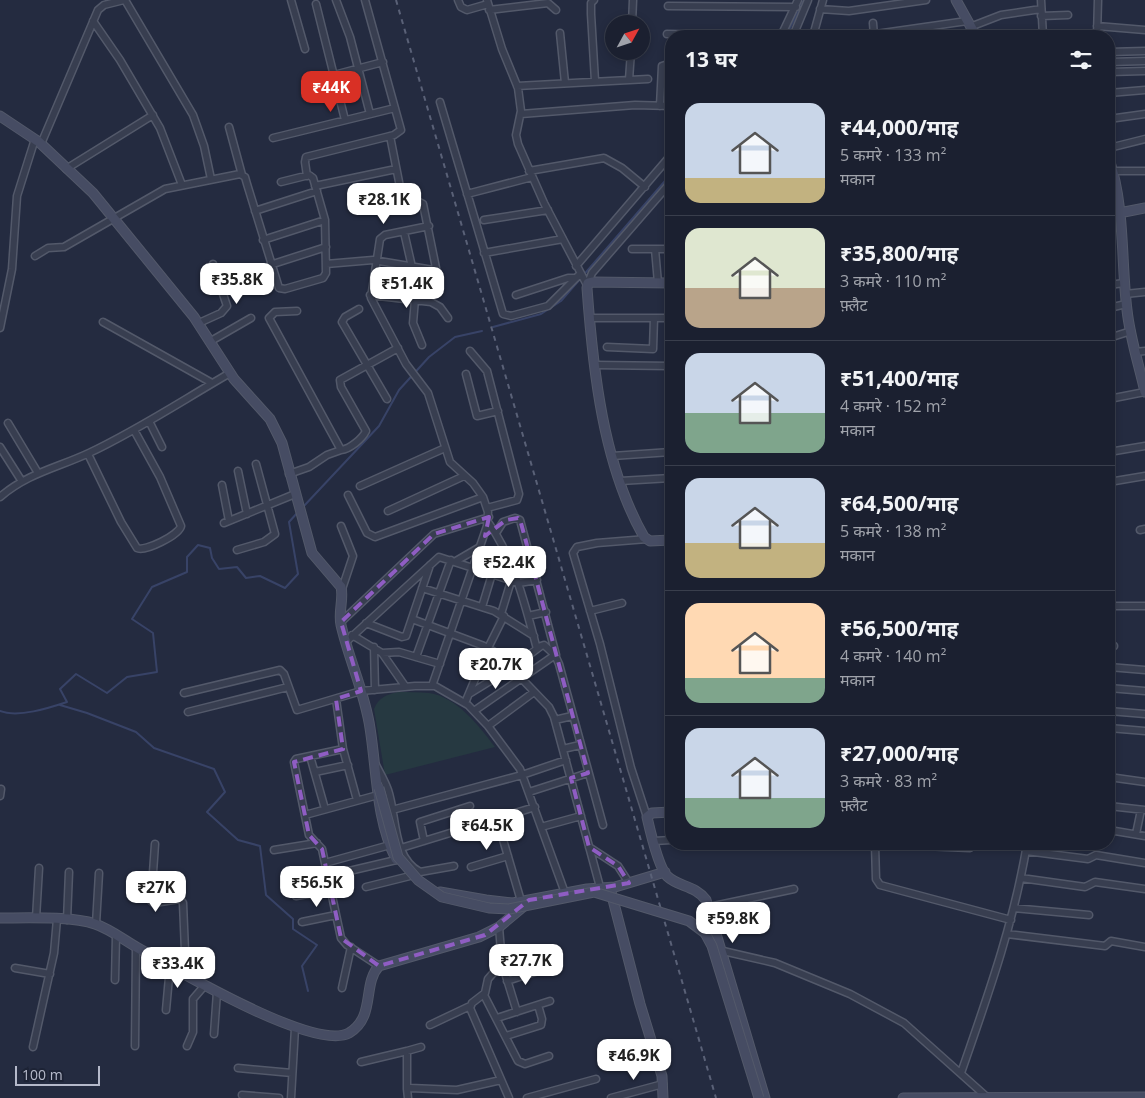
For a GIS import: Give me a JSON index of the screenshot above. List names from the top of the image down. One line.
{"scale_bar":"100 m","north":"top right","page":{"heading":"13 घर","price":["₹44K","₹28.1K","₹35.8K","₹51.4K","₹52.4K","₹20.7K","₹64.5K","₹56.5K","₹27K","₹59.8K","₹27.7K","₹33.4K","₹46.9K"],"list":[{"name":"₹44,000/माह","note":"5 कमरे · 133 m² · मकान"},{"name":"₹35,800/माह","note":"3 कमरे · 110 m² · फ़्लैट"},{"name":"₹51,400/माह","note":"4 कमरे · 152 m² · मकान"},{"name":"₹64,500/माह","note":"5 कमरे · 138 m² · मकान"},{"name":"₹56,500/माह","note":"4 कमरे · 140 m² · मकान"},{"name":"₹27,000/माह","note":"3 कमरे · 83 m² · फ़्लैट"}],"scale":"100 m"}}
